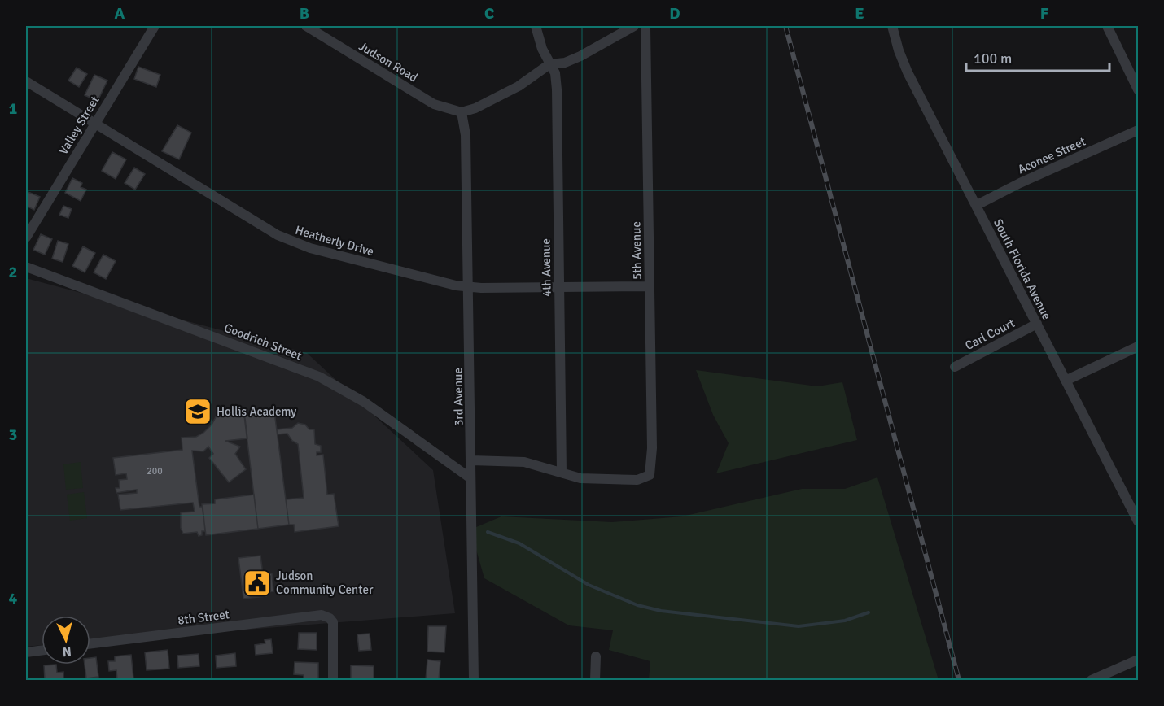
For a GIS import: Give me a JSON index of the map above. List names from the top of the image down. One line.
{"streets":{"street":["Judson Road","Valley Street","Aconee Street","Heatherly Drive","5th Avenue","4th Avenue","South Florida Avenue","Carl Court","Goodrich Street","3rd Avenue","8th Street"]},"crossings":[["Judson Road","3rd Avenue"],["Valley Street","Heatherly Drive"],["Aconee Street","South Florida Avenue"],["Heatherly Drive","5th Avenue"],["Heatherly Drive","4th Avenue"],["Heatherly Drive","3rd Avenue"],["5th Avenue","4th Avenue"],["South Florida Avenue","Carl Court"],["Goodrich Street","3rd Avenue"]],"places":{"school or university":["Hollis Academy"],"public building":["Judson Community Center"]},"house_numbers":["200"],"scale_bar":"100 m","north":"bottom","grid":{"columns":["A","B","C","D","E","F"],"rows":["1","2","3","4"]}}
